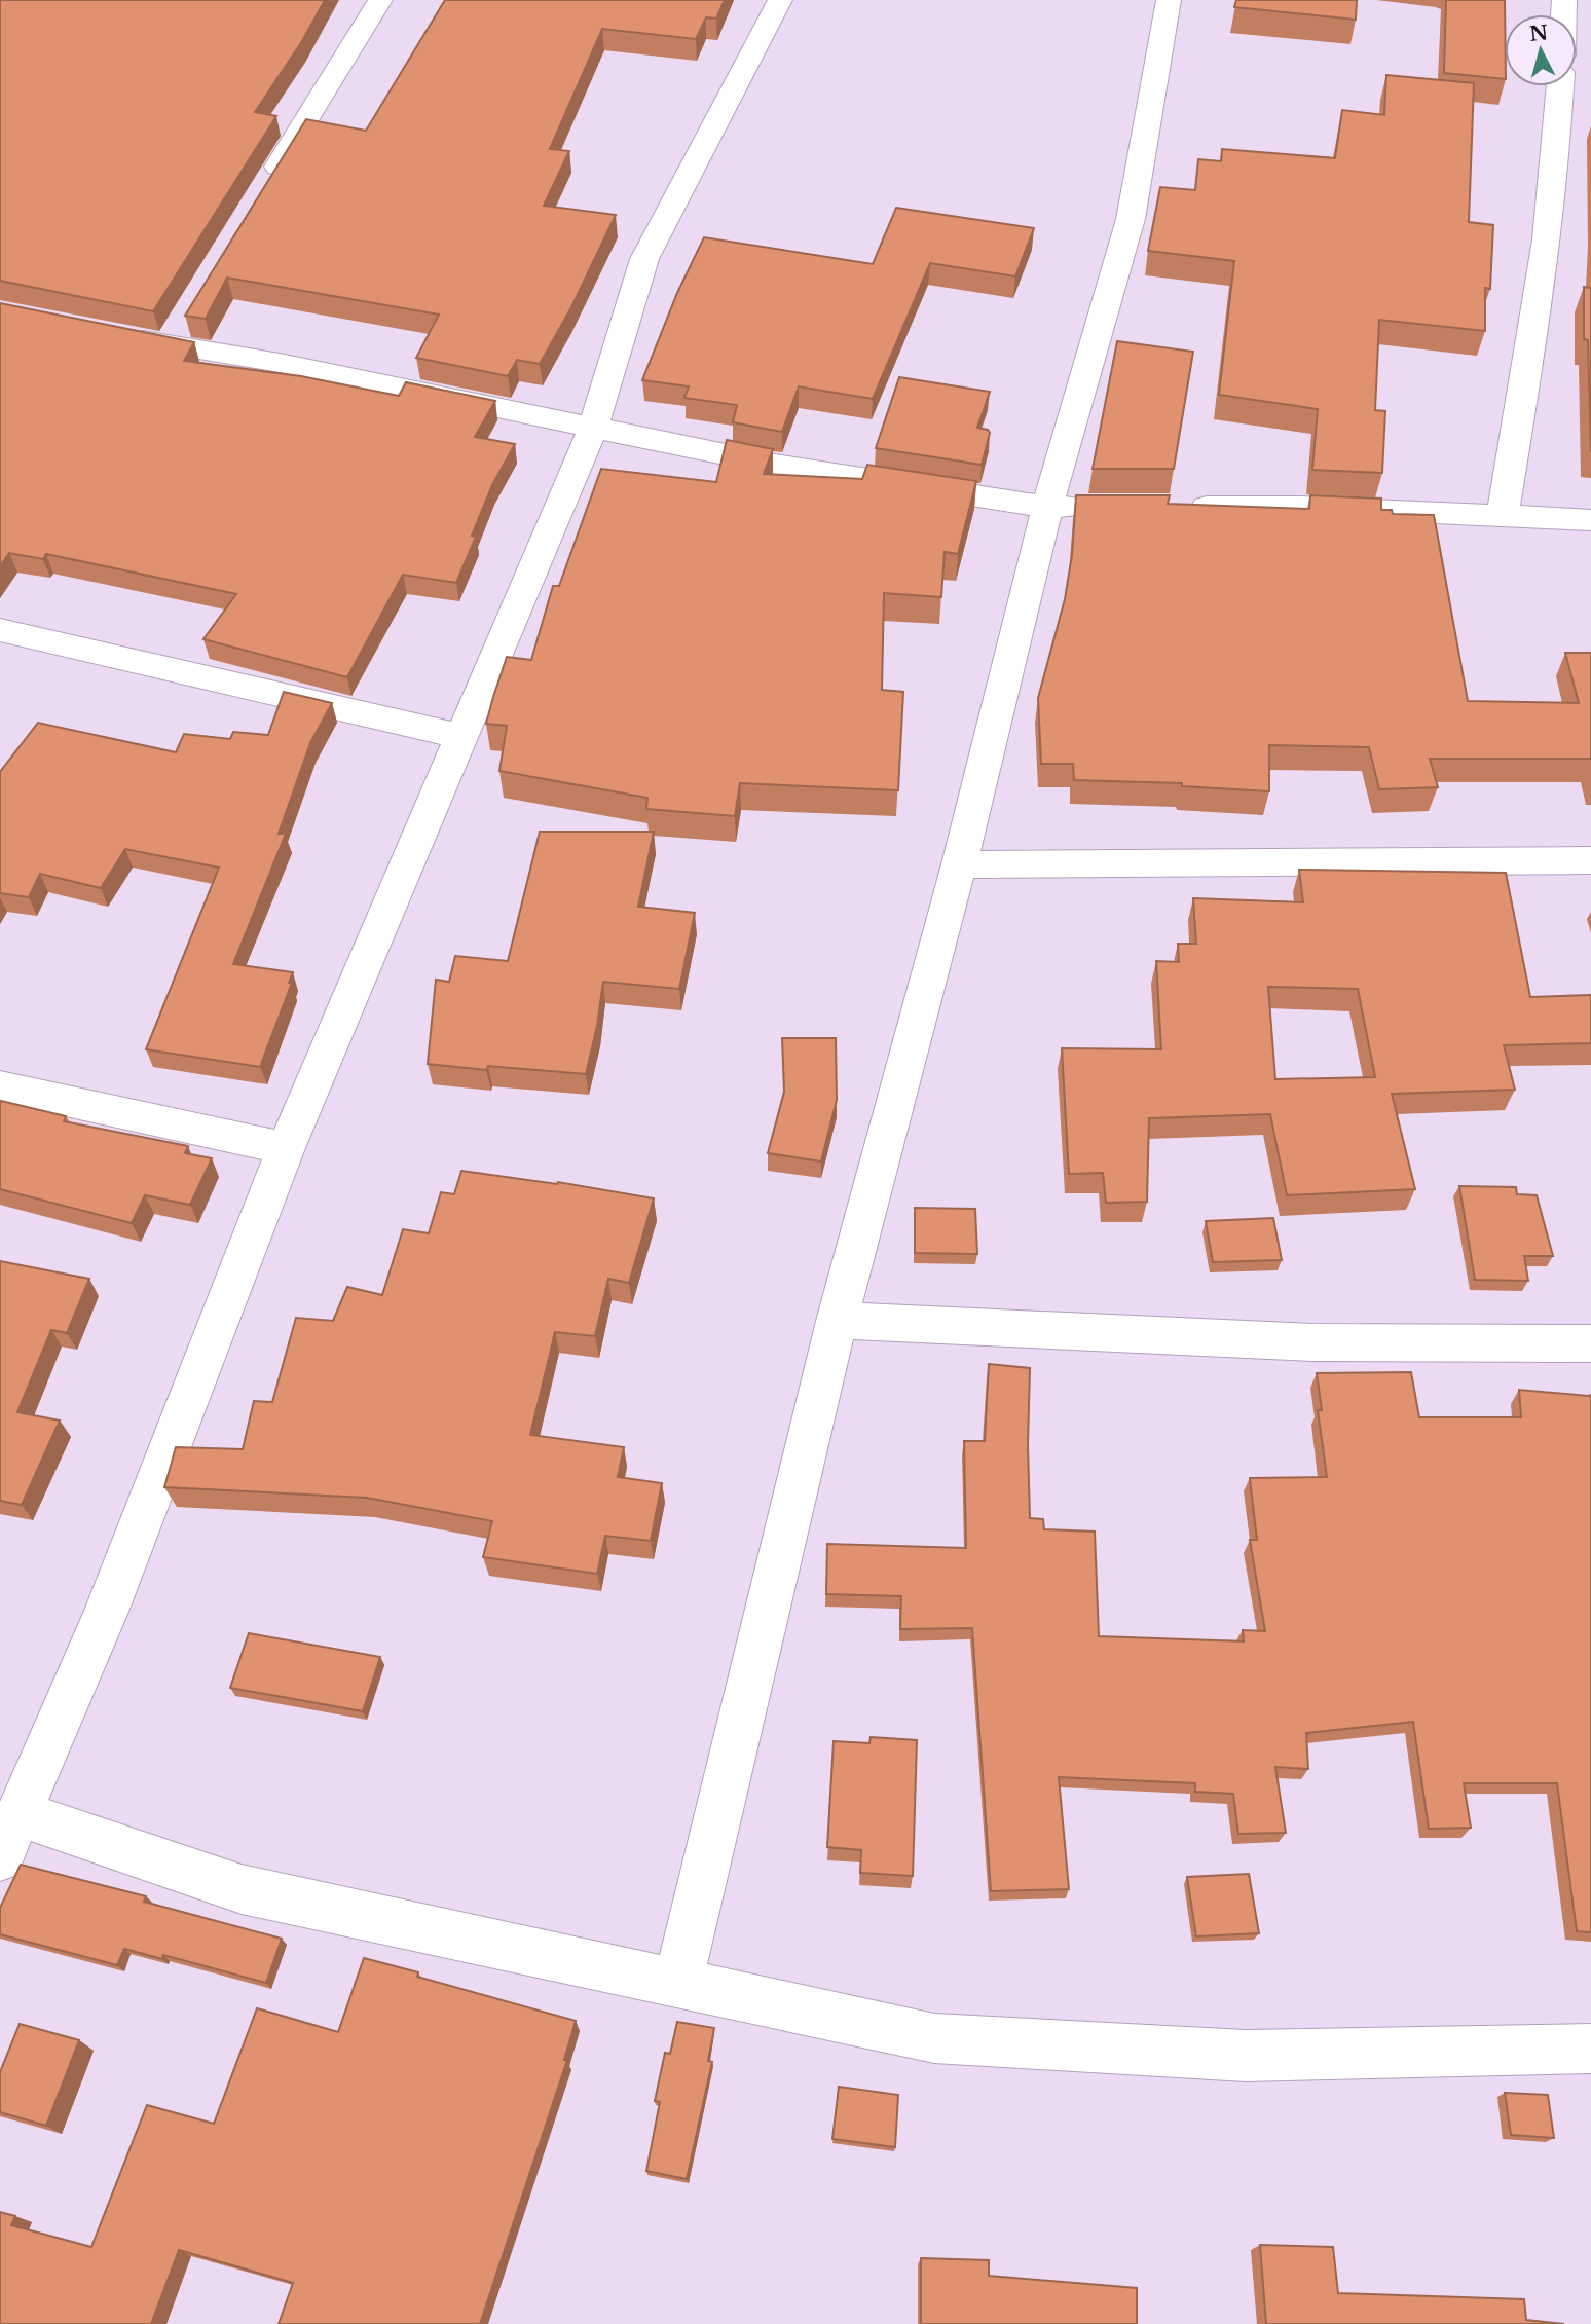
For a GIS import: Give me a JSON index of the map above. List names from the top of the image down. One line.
{"north":"top"}
